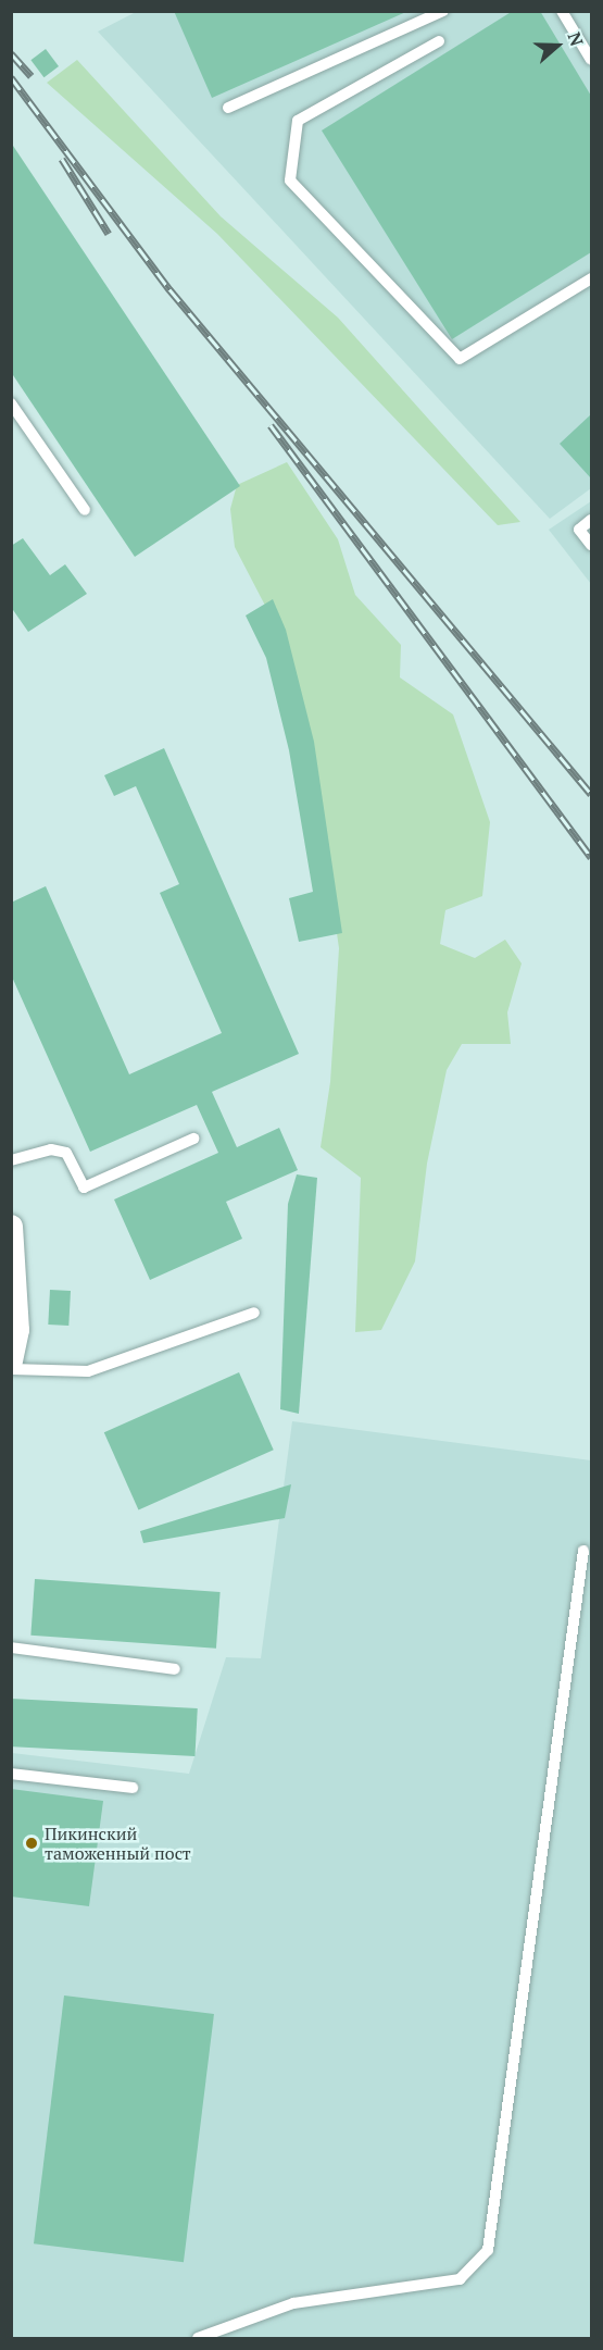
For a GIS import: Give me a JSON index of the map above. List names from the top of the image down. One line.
{"places":["Пикинский таможенный пост"],"north":"right"}
